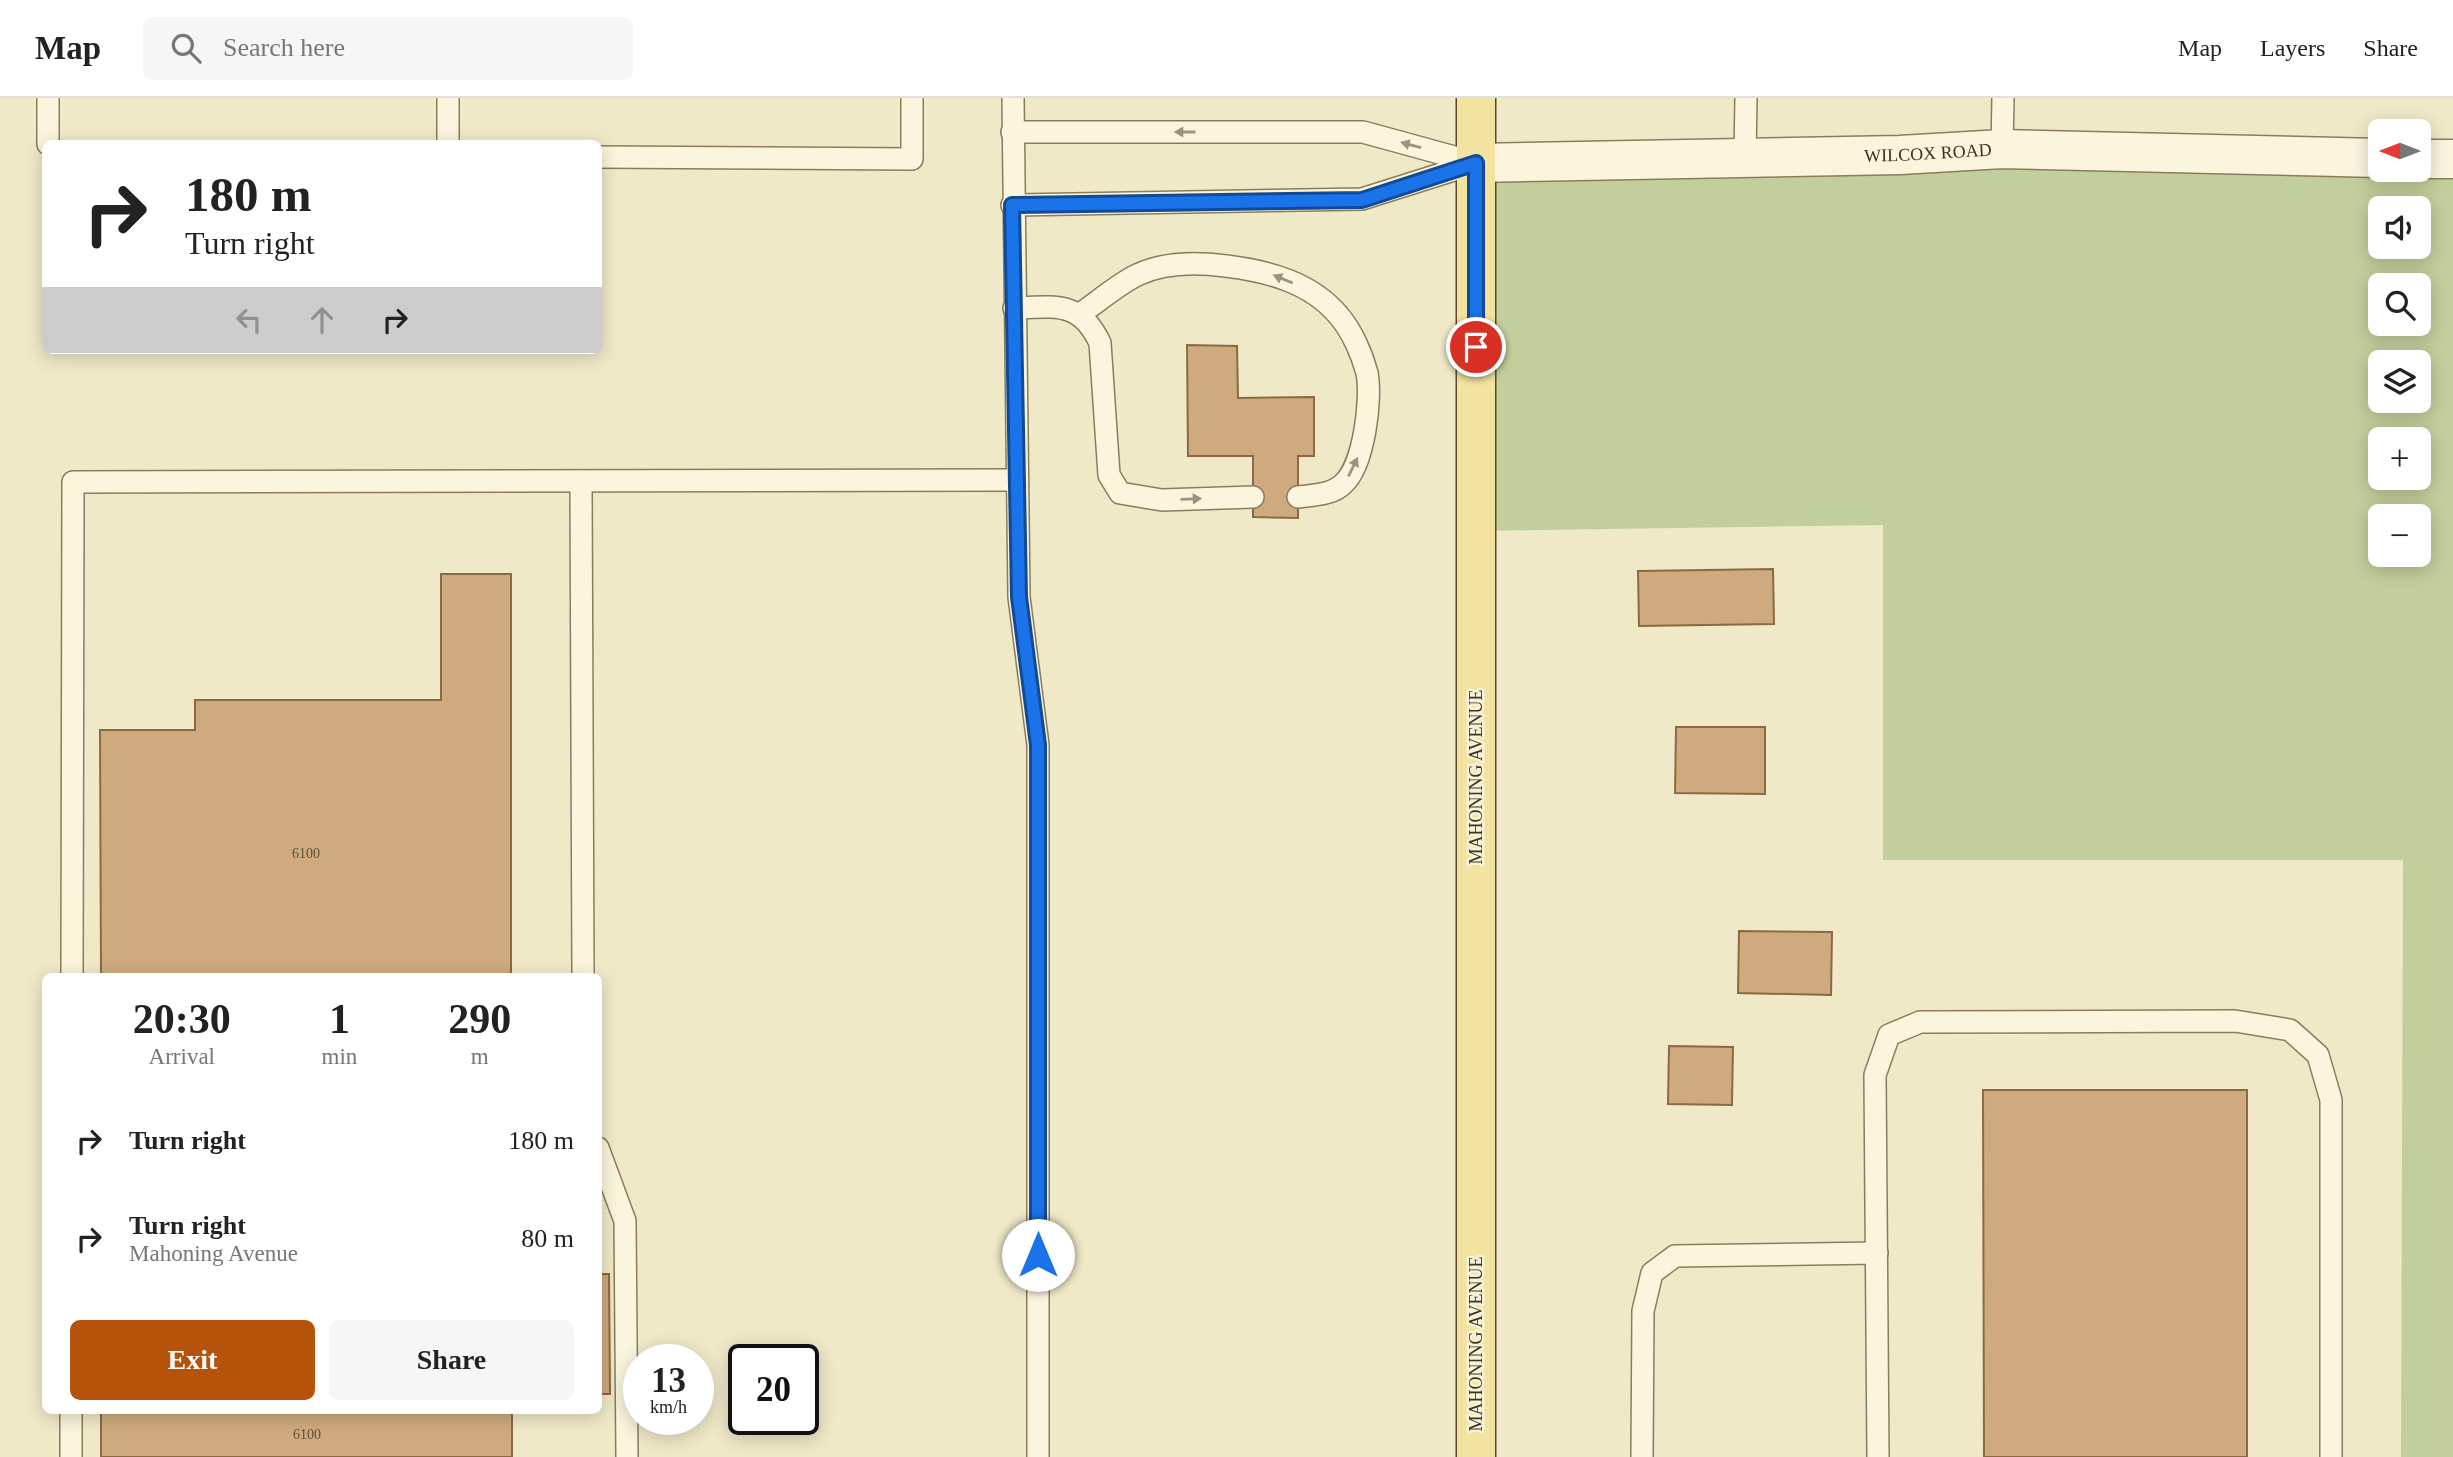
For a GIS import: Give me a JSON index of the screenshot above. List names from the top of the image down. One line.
{"streets":{"main road":["MAHONING AVENUE"],"street":["WILCOX ROAD"]},"crossings":[["WILCOX ROAD","MAHONING AVENUE"]],"house_numbers":["6100","6100"],"north":"left","page":{"header":"Map","search":"Search here","nav":["Map","Layers","Share"],"map_buttons":["+","−"],"turn":["180 m","Turn right"],"eta":["20:30","Arrival","1","min","290","m"],"list":[{"name":"Turn right","value":"180 m"},{"name":"Turn right","note":"Mahoning Avenue","value":"80 m"}],"buttons":["Exit","Share"],"speed":"13 km/h","limit":"20"}}
